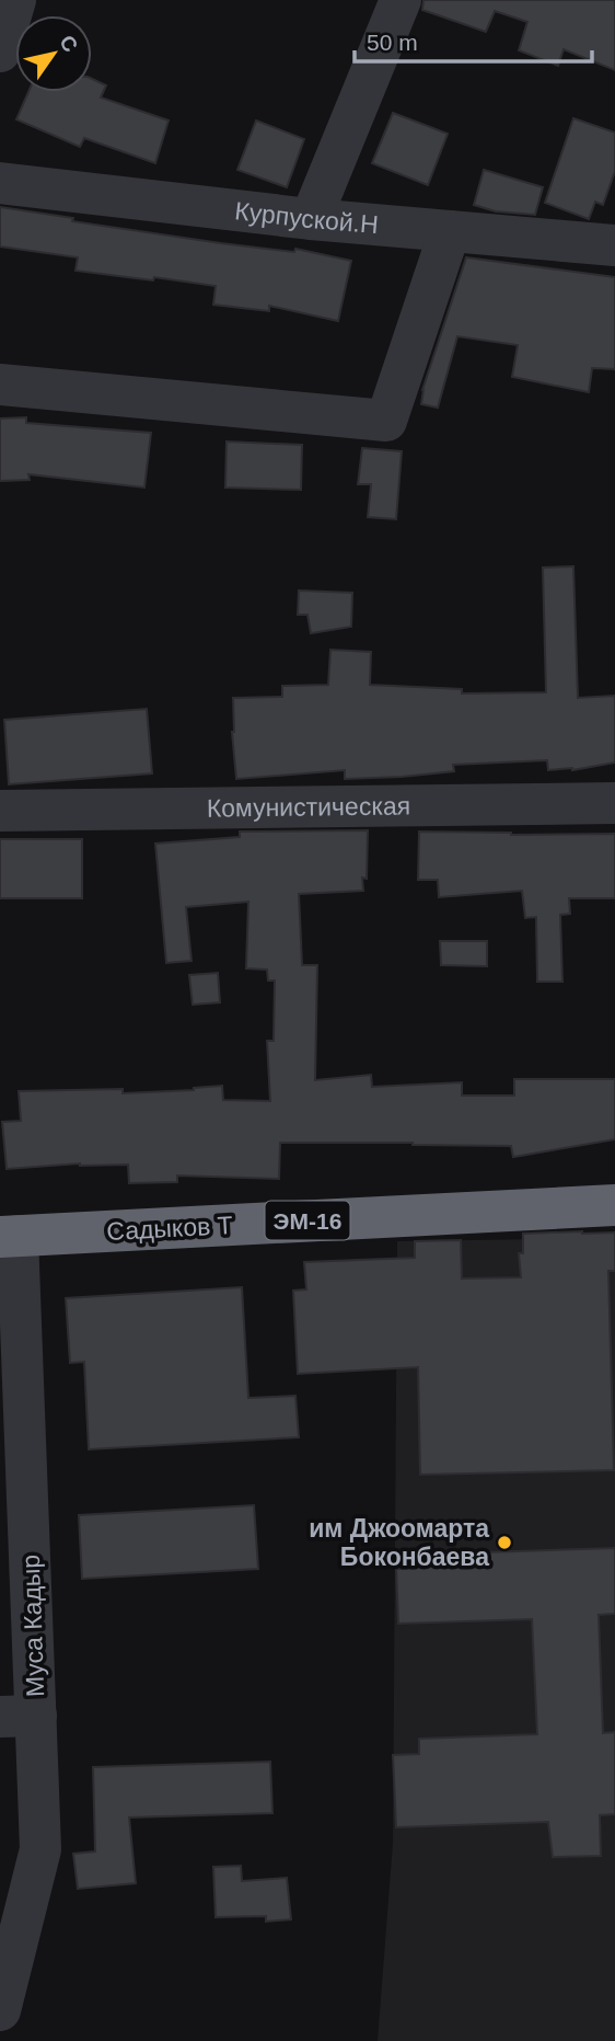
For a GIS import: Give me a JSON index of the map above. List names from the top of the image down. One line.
{"streets":{"highway":["ЭМ-16","Садыков Т"],"street":["Курпуской.Н","Комунистическая","Муса Кадыр"]},"crossings":[["Садыков Т","Муса Кадыр"]],"places":["им Джоомарта Боконбаева"],"scale_bar":"50 m","north":"top right"}
